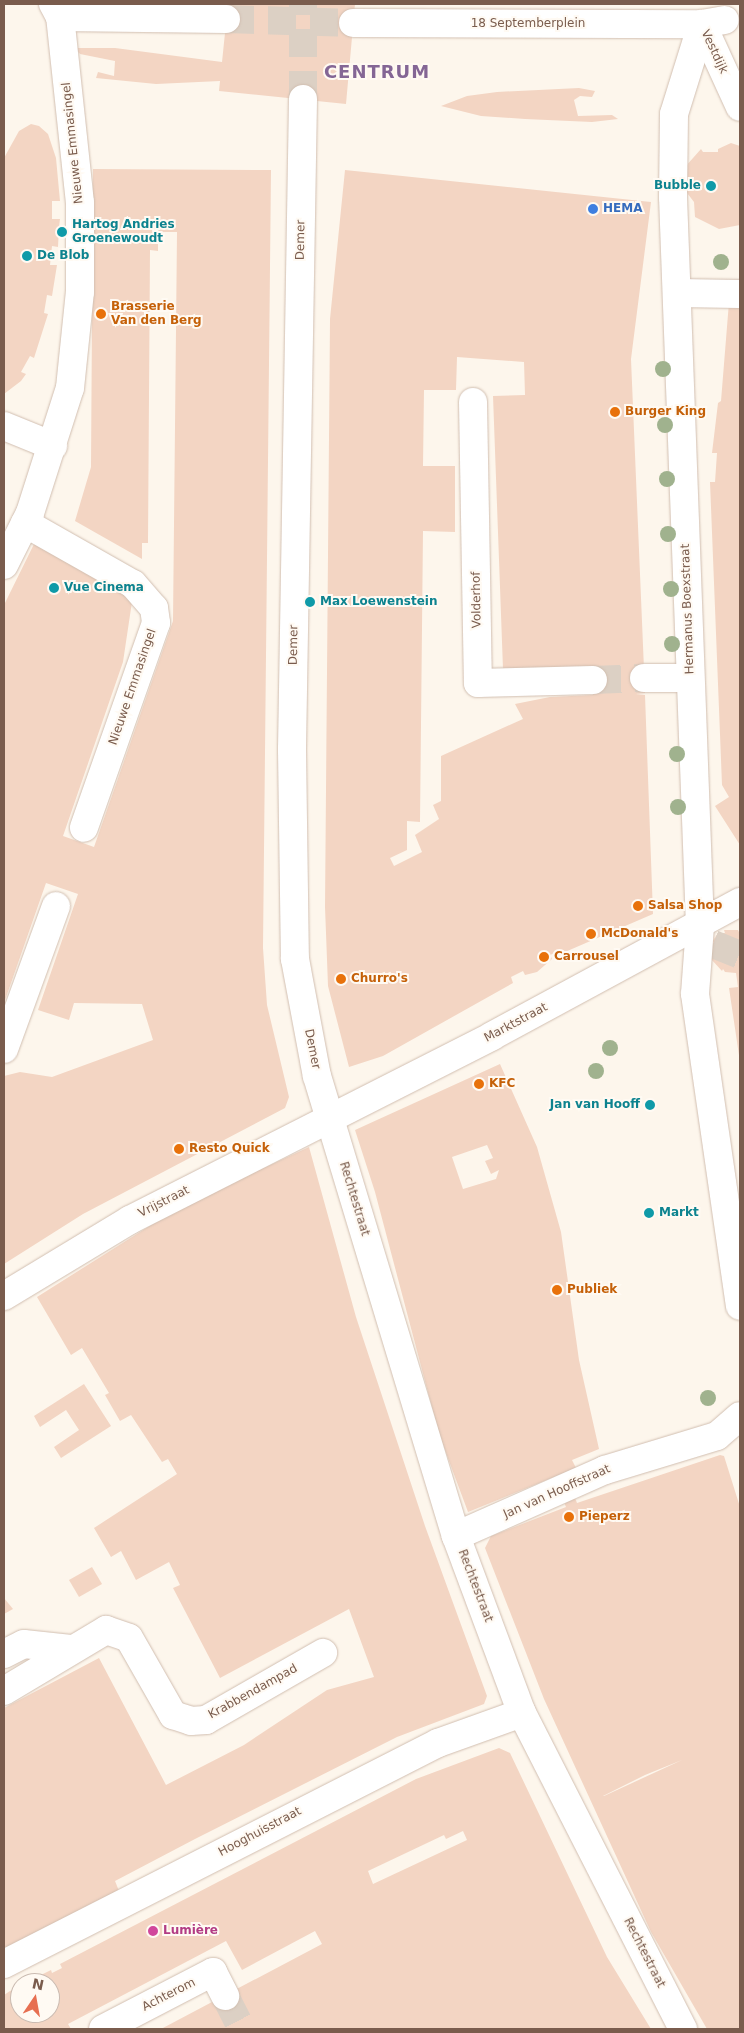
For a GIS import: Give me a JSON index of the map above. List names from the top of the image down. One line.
{"streets":{"street":["18 Septemberplein","Vestdijk","Nieuwe Emmasingel","Demer","Volderhof","Hermanus Boexstraat","Marktstraat","Rechtestraat","Vrijstraat","Jan van Hooffstraat","Krabbendampad","Hooghuisstraat","Achterom"]},"crossings":[["18 Septemberplein","Vestdijk"],["Demer","Marktstraat"],["Demer","Rechtestraat"],["Demer","Vrijstraat"],["Hermanus Boexstraat","Marktstraat"],["Marktstraat","Rechtestraat"],["Marktstraat","Vrijstraat"],["Rechtestraat","Vrijstraat"],["Rechtestraat","Jan van Hooffstraat"],["Rechtestraat","Hooghuisstraat"]],"districts":["CENTRUM"],"places":["Bubble","HEMA","Hartog Andries Groenewoudt","De Blob","Brasserie Van den Berg","Burger King","Vue Cinema","Max Loewenstein","Salsa Shop","McDonald's","Carrousel","Churro's","KFC","Jan van Hooff","Resto Quick","Markt","Publiek","Pieperz","Lumière"],"north":"top"}
